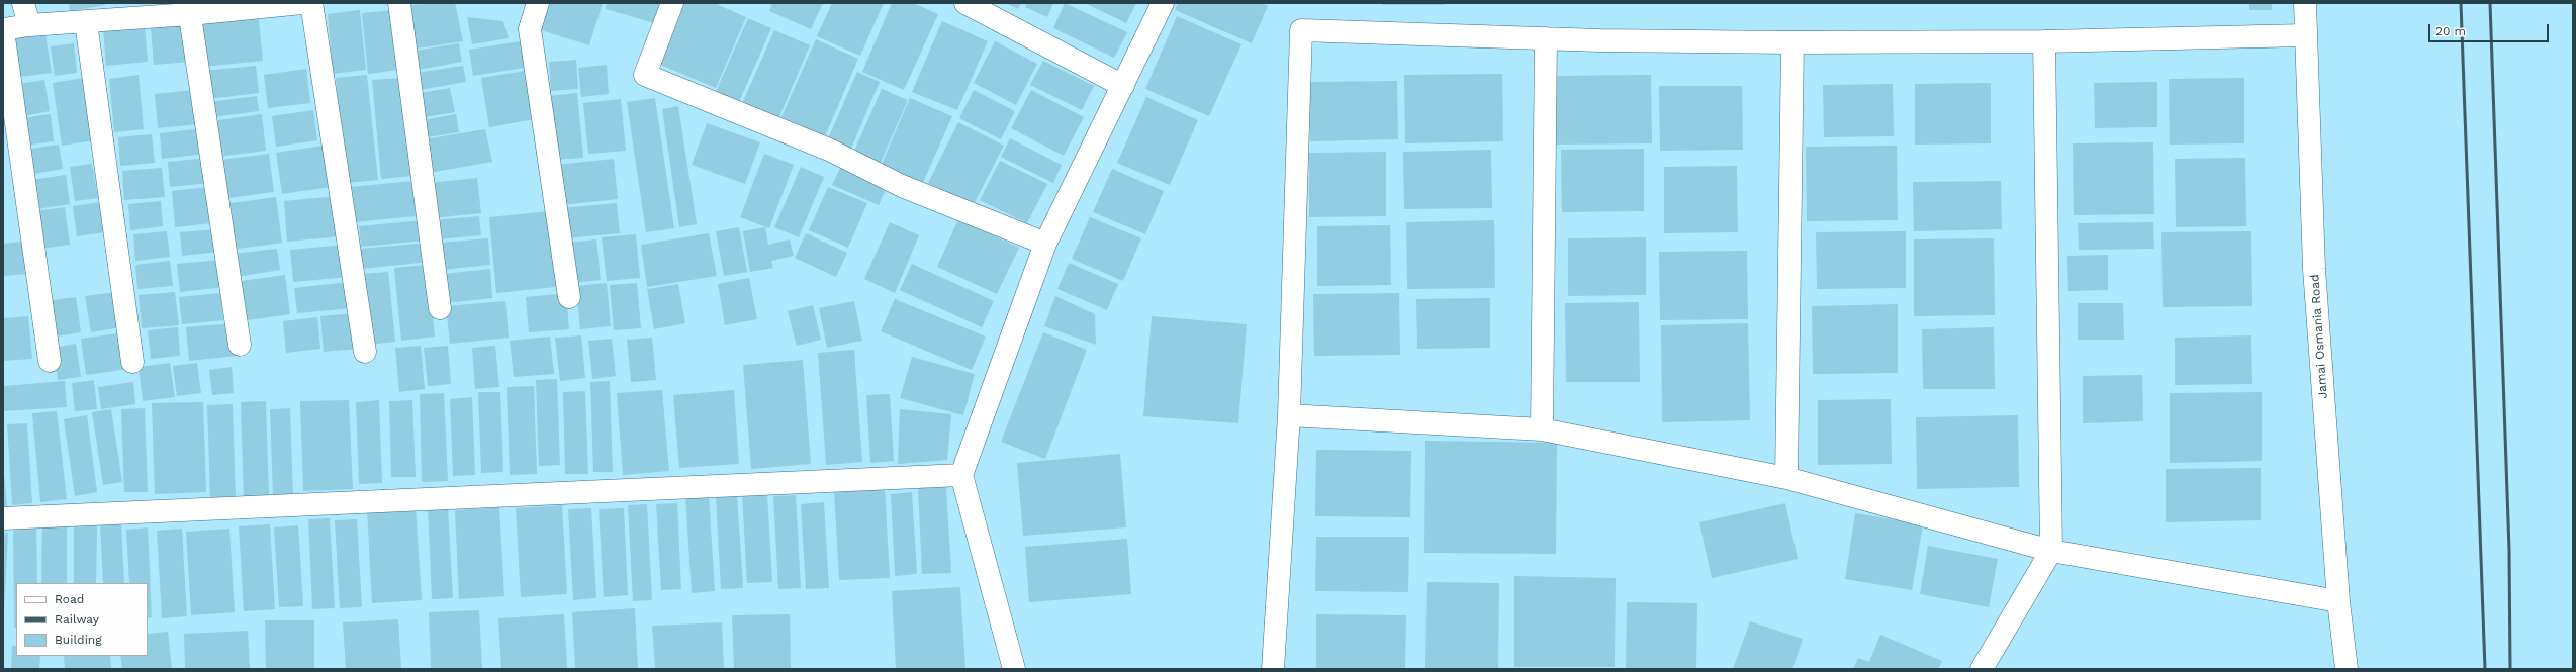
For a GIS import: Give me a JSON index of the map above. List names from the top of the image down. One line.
{"streets":{"street":["Jamai Osmania Road"]},"legend":["Road","Railway","Building"],"scale_bar":"20 m"}
